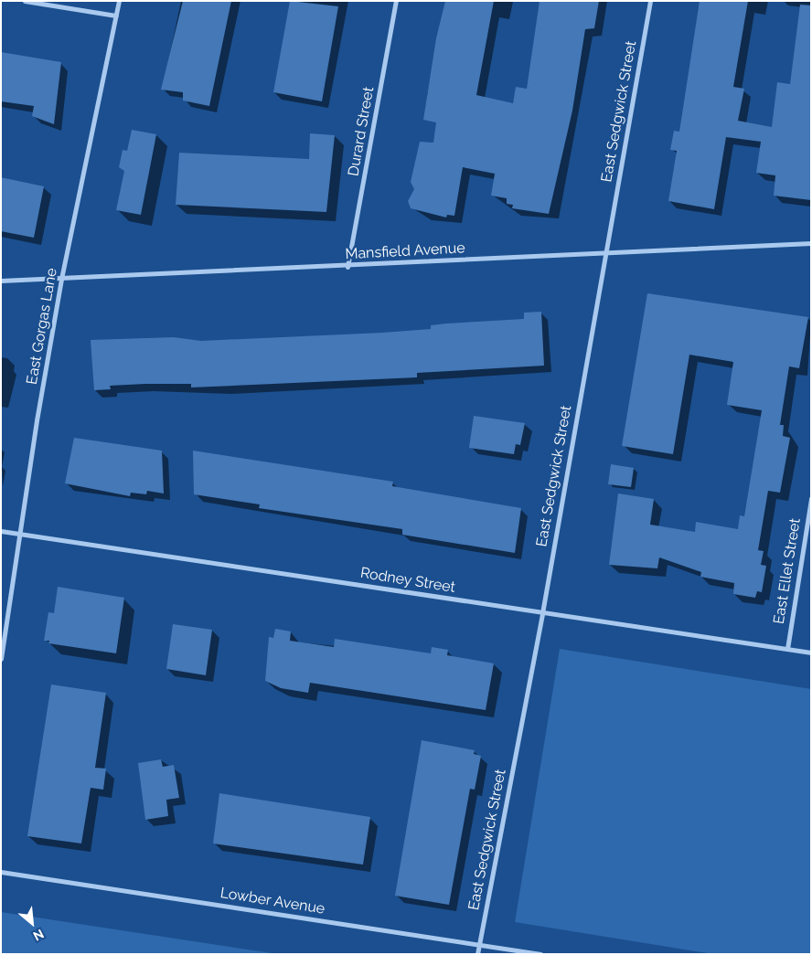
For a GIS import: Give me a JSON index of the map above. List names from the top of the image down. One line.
{"streets":{"street":["East Sedgwick Street","Durard Street","Mansfield Avenue","East Gorgas Lane","East Ellet Street","Rodney Street","Lowber Avenue"]},"crossings":[["East Sedgwick Street","Mansfield Avenue"],["East Sedgwick Street","Rodney Street"],["East Sedgwick Street","Lowber Avenue"],["Durard Street","Mansfield Avenue"],["Mansfield Avenue","East Gorgas Lane"],["East Gorgas Lane","Rodney Street"],["East Ellet Street","Rodney Street"]],"north":"bottom right"}
